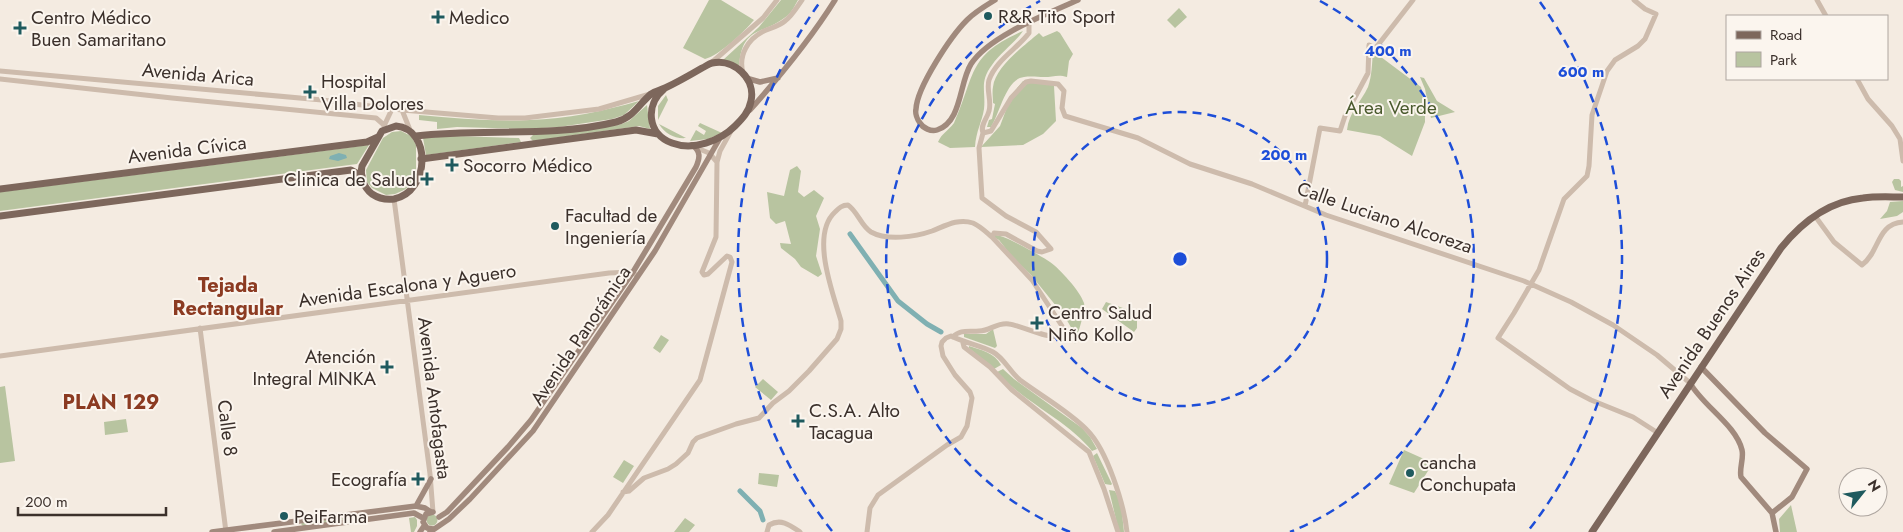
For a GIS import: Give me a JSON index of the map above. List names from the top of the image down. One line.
{"streets":{"main road":["Avenida Cívica","Calle Luciano Alcoreza","Avenida Buenos Aires","Avenida Panorámica"],"street":["Avenida Arica","Avenida Escalona y Aguero","Avenida Antofagasta","Calle 8"]},"crossings":[["Avenida Arica","Avenida Cívica"],["Avenida Arica","Avenida Antofagasta"],["Avenida Cívica","Avenida Antofagasta"],["Calle Luciano Alcoreza","Avenida Buenos Aires"],["Avenida Escalona y Aguero","Avenida Panorámica"],["Avenida Escalona y Aguero","Avenida Antofagasta"],["Avenida Escalona y Aguero","Calle 8"],["Avenida Panorámica","Avenida Antofagasta"]],"districts":["Tejada Rectangular","PLAN 129"],"parks":["Área Verde"],"places":{"other":["R&R Tito Sport","Facultad de Ingeniería","cancha Conchupata","PeiFarma"],"health":["Medico","Centro Médico Buen Samaritano","Hospital Villa Dolores","Socorro Médico","Clinica de Salud","Centro Salud Niño Kollo","Atención Integral MINKA","C.S.A. Alto Tacagua","Ecografía"]},"legend":["Road","Park"],"scale_bar":"200 m","north":"top right","rings":["400 m","600 m","200 m"]}
